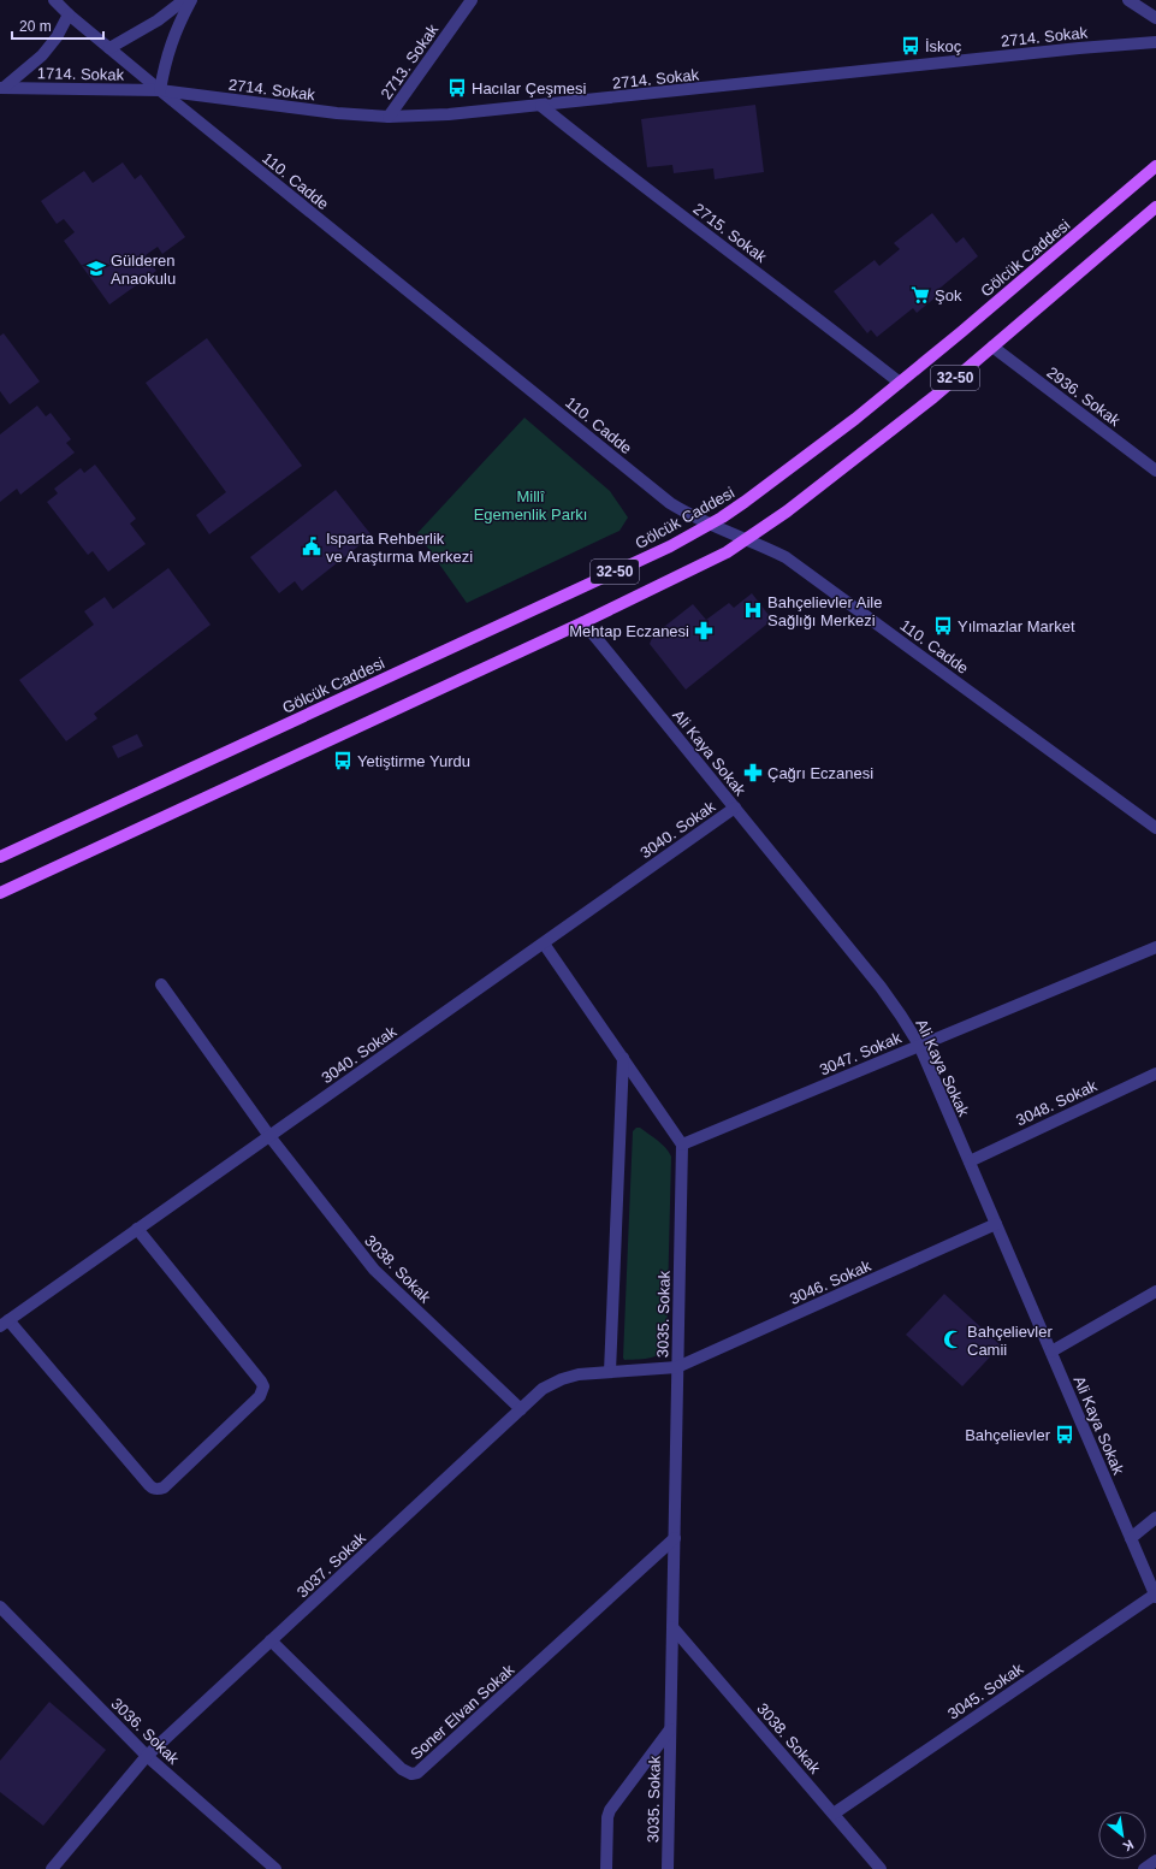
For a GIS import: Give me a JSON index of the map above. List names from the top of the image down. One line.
{"streets":{"main road":["Gölcük Caddesi","32-50"],"street":["2714. Sokak","2713. Sokak","1714. Sokak","110. Cadde","2715. Sokak","2936. Sokak","Ali Kaya Sokak","3040. Sokak","3047. Sokak","3048. Sokak","3038. Sokak","3046. Sokak","3035. Sokak","3037. Sokak","3045. Sokak","Soner Elvan Sokak","3036. Sokak"]},"crossings":[["2714. Sokak","2713. Sokak"],["2714. Sokak","1714. Sokak"],["2714. Sokak","110. Cadde"],["2714. Sokak","2715. Sokak"],["1714. Sokak","110. Cadde"],["110. Cadde","Gölcük Caddesi"],["110. Cadde","32-50"],["2715. Sokak","Gölcük Caddesi"],["32-50","2936. Sokak"],["32-50","Ali Kaya Sokak"],["Ali Kaya Sokak","3040. Sokak"],["Ali Kaya Sokak","3047. Sokak"],["Ali Kaya Sokak","3048. Sokak"],["Ali Kaya Sokak","3046. Sokak"],["Ali Kaya Sokak","3045. Sokak"],["3040. Sokak","3038. Sokak"],["3047. Sokak","3035. Sokak"],["3038. Sokak","3035. Sokak"],["3038. Sokak","3037. Sokak"],["3038. Sokak","3045. Sokak"],["3046. Sokak","3035. Sokak"],["3046. Sokak","3037. Sokak"],["3035. Sokak","3037. Sokak"],["3035. Sokak","Soner Elvan Sokak"],["3037. Sokak","Soner Elvan Sokak"],["3037. Sokak","3036. Sokak"]],"parks":["Millî Egemenlik Parkı"],"places":{"bus stop":["İskoç","Hacılar Çeşmesi","Yılmazlar Market","Yetiştirme Yurdu","Bahçelievler"],"school or university":["Gülderen Anaokulu"],"supermarket":["Şok"],"public building":["Isparta Rehberlik ve Araştırma Merkezi"],"hospital":["Bahçelievler Aile Sağlığı Merkezi"],"pharmacy":["Mehtap Eczanesi","Çağrı Eczanesi"],"mosque":["Bahçelievler Camii"]},"scale_bar":"20 m","north":"bottom right"}
